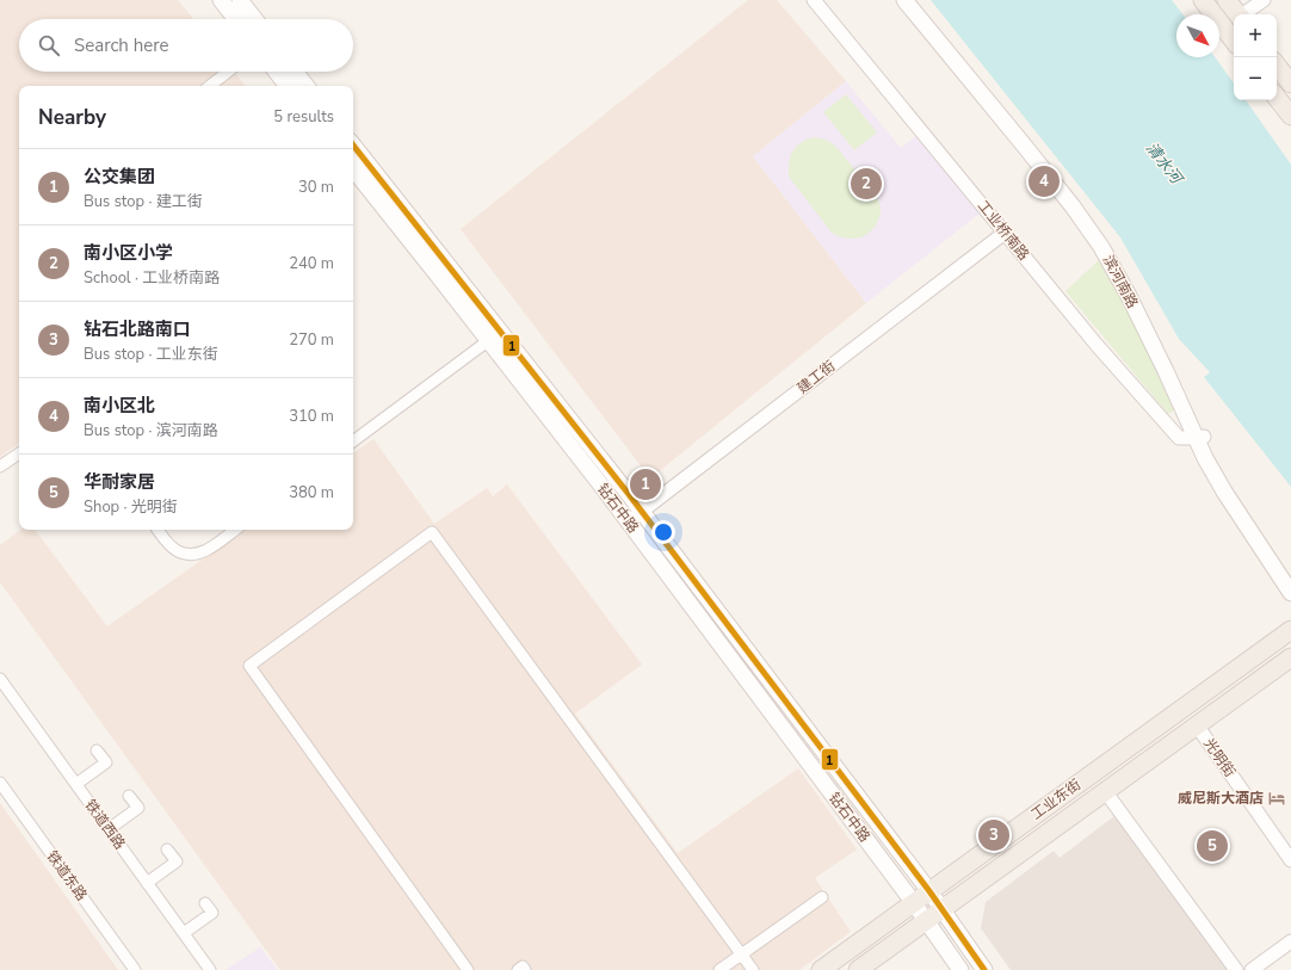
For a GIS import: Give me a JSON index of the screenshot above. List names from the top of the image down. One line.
{"streets":{"main road":["滨河南路","钻石中路","工业东街"],"street":["工业桥南路","建工街","光明街","铁道西路","铁道东路"]},"crossings":[["工业桥南路","滨河南路"],["工业桥南路","建工街"],["建工街","钻石中路"],["钻石中路","工业东街"],["光明街","工业东街"]],"water":["清水河"],"places":{"hotel":["威尼斯大酒店"]},"lines":["transit line 1"],"north":"bottom right","page":{"map_buttons":["+","−"],"search":"Search here","heading":["Nearby","5 results"],"list":[{"mark":"1","name":"公交集团","note":"Bus stop · 建工街","value":"30 m"},{"mark":"2","name":"南小区小学","note":"School · 工业桥南路","value":"240 m"},{"mark":"3","name":"钻石北路南口","note":"Bus stop · 工业东街","value":"270 m"},{"mark":"4","name":"南小区北","note":"Bus stop · 滨河南路","value":"310 m"},{"mark":"5","name":"华耐家居","note":"Shop · 光明街","value":"380 m"}],"pins":["4","2","1","3","5"]}}
